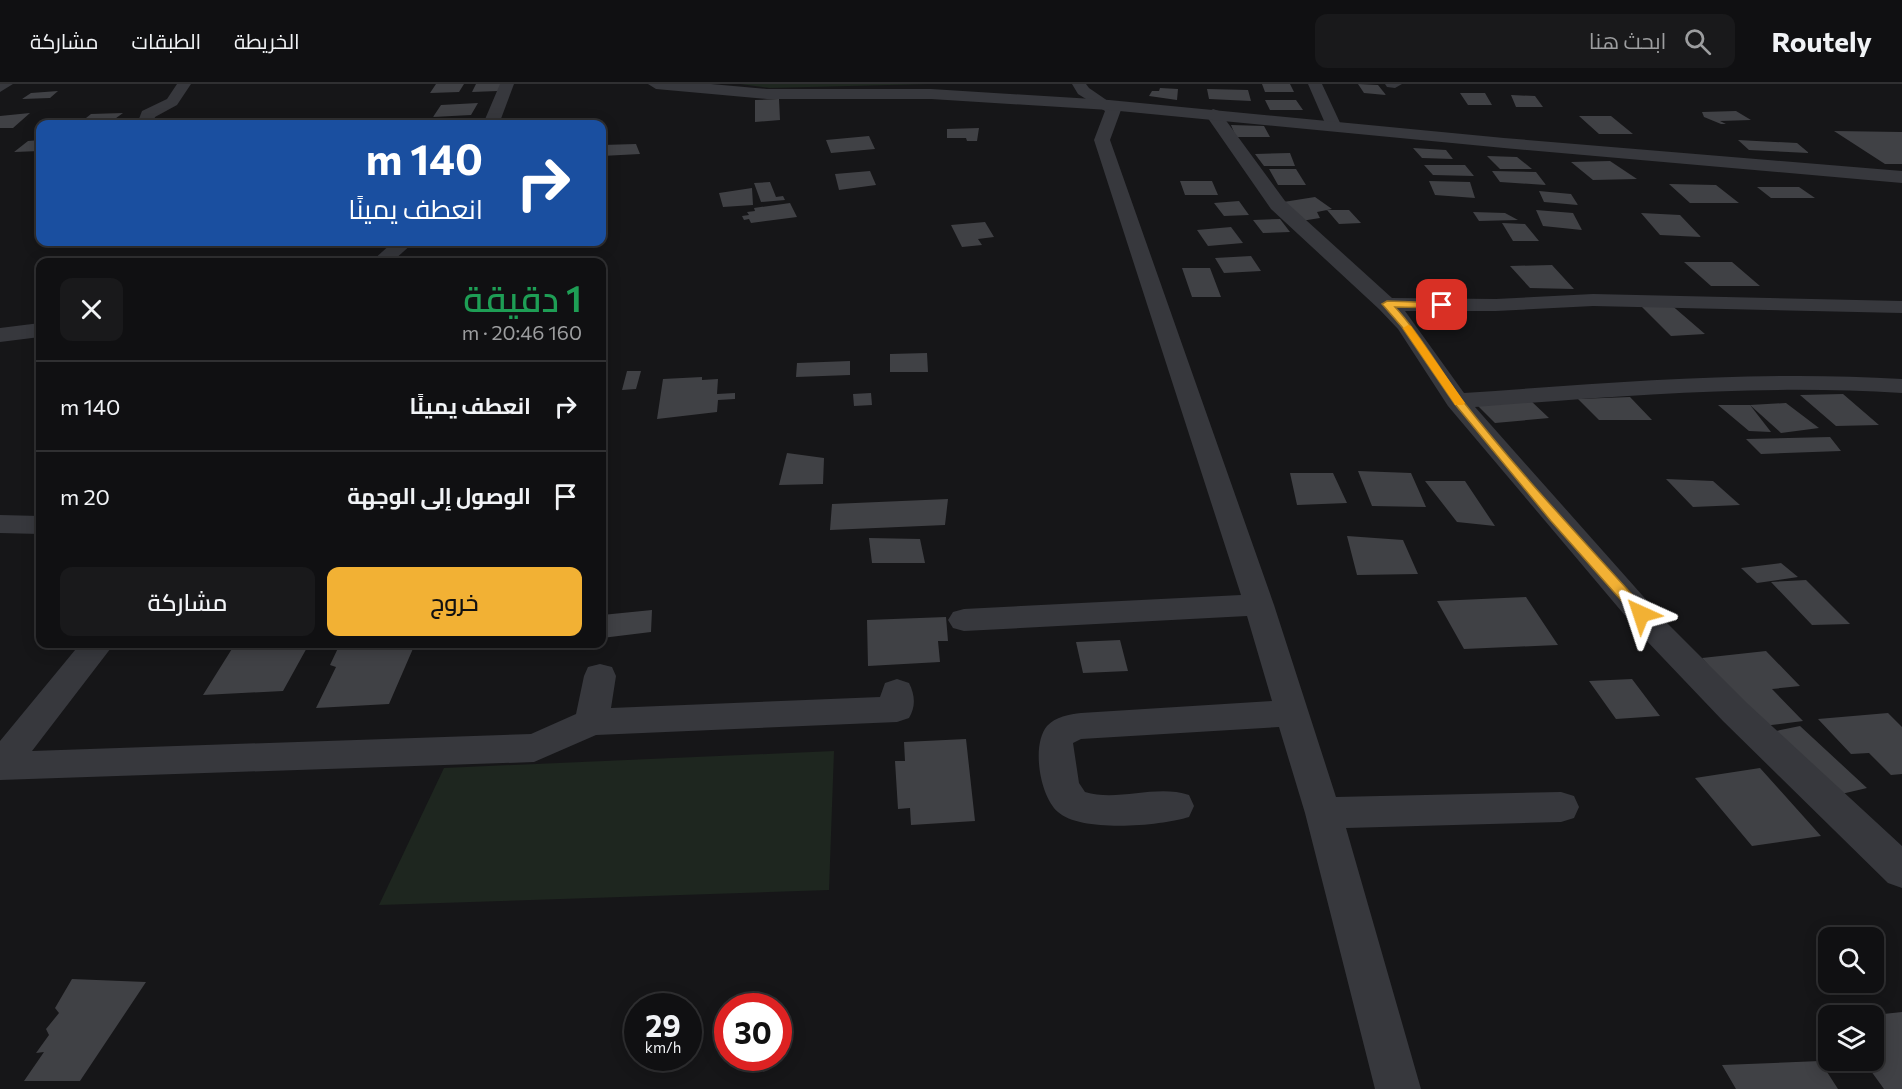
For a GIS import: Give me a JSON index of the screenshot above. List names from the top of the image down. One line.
{"page":{"header":"Routely","search":"ابحث هنا","nav":["الخريطة","الطبقات","مشاركة"],"turn":["140 m","انعطف يمينًا"],"heading":["1 دقيقة","160 m · 20:46"],"list":[{"name":"انعطف يمينًا","value":"140 m"},{"name":"الوصول إلى الوجهة","value":"20 m"}],"buttons":["خروج","مشاركة"],"speed":"29 km/h","limit":"30"}}
